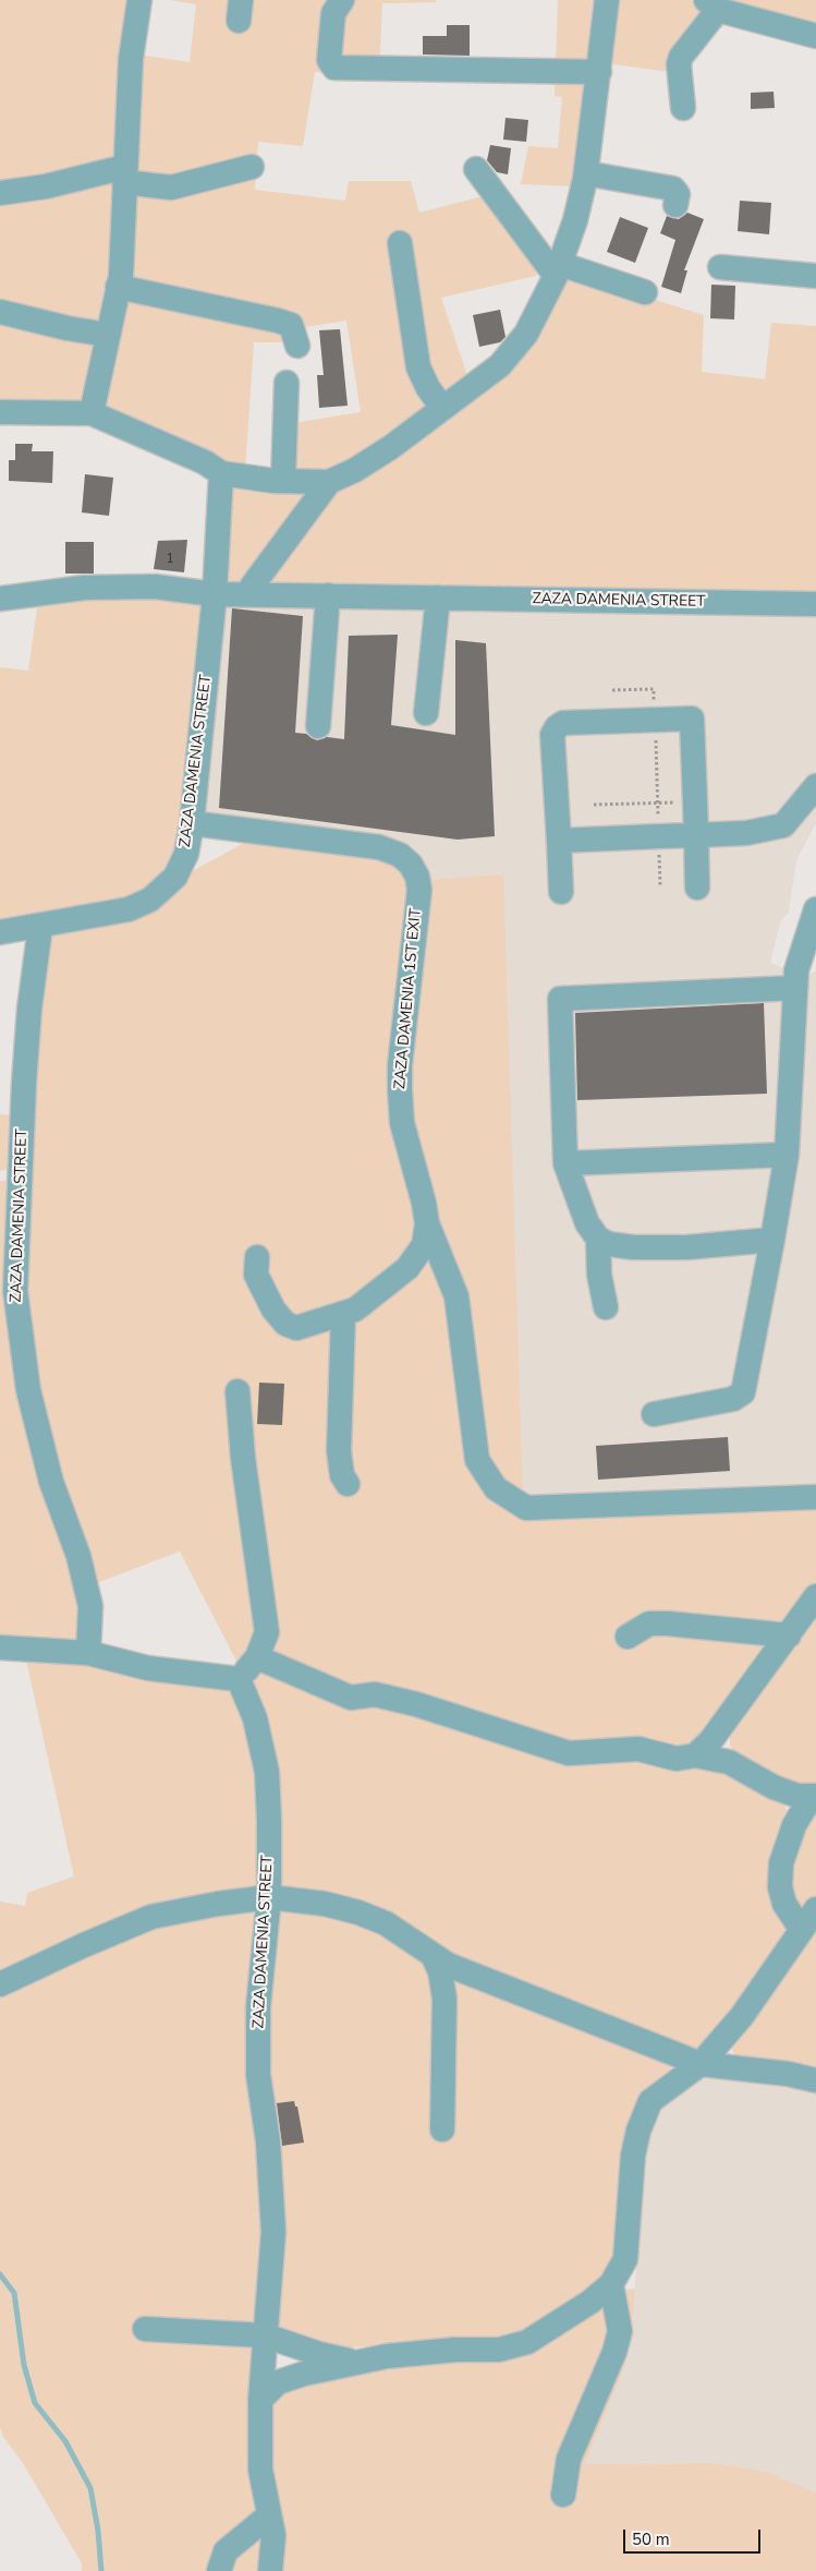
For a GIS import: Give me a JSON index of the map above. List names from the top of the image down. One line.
{"streets":{"street":["ZAZA DAMENIA STREET","ZAZA DAMENIA 1ST EXIT"]},"crossings":[["ZAZA DAMENIA STREET","ZAZA DAMENIA 1ST EXIT"]],"house_numbers":["1"],"scale_bar":"50 m"}
